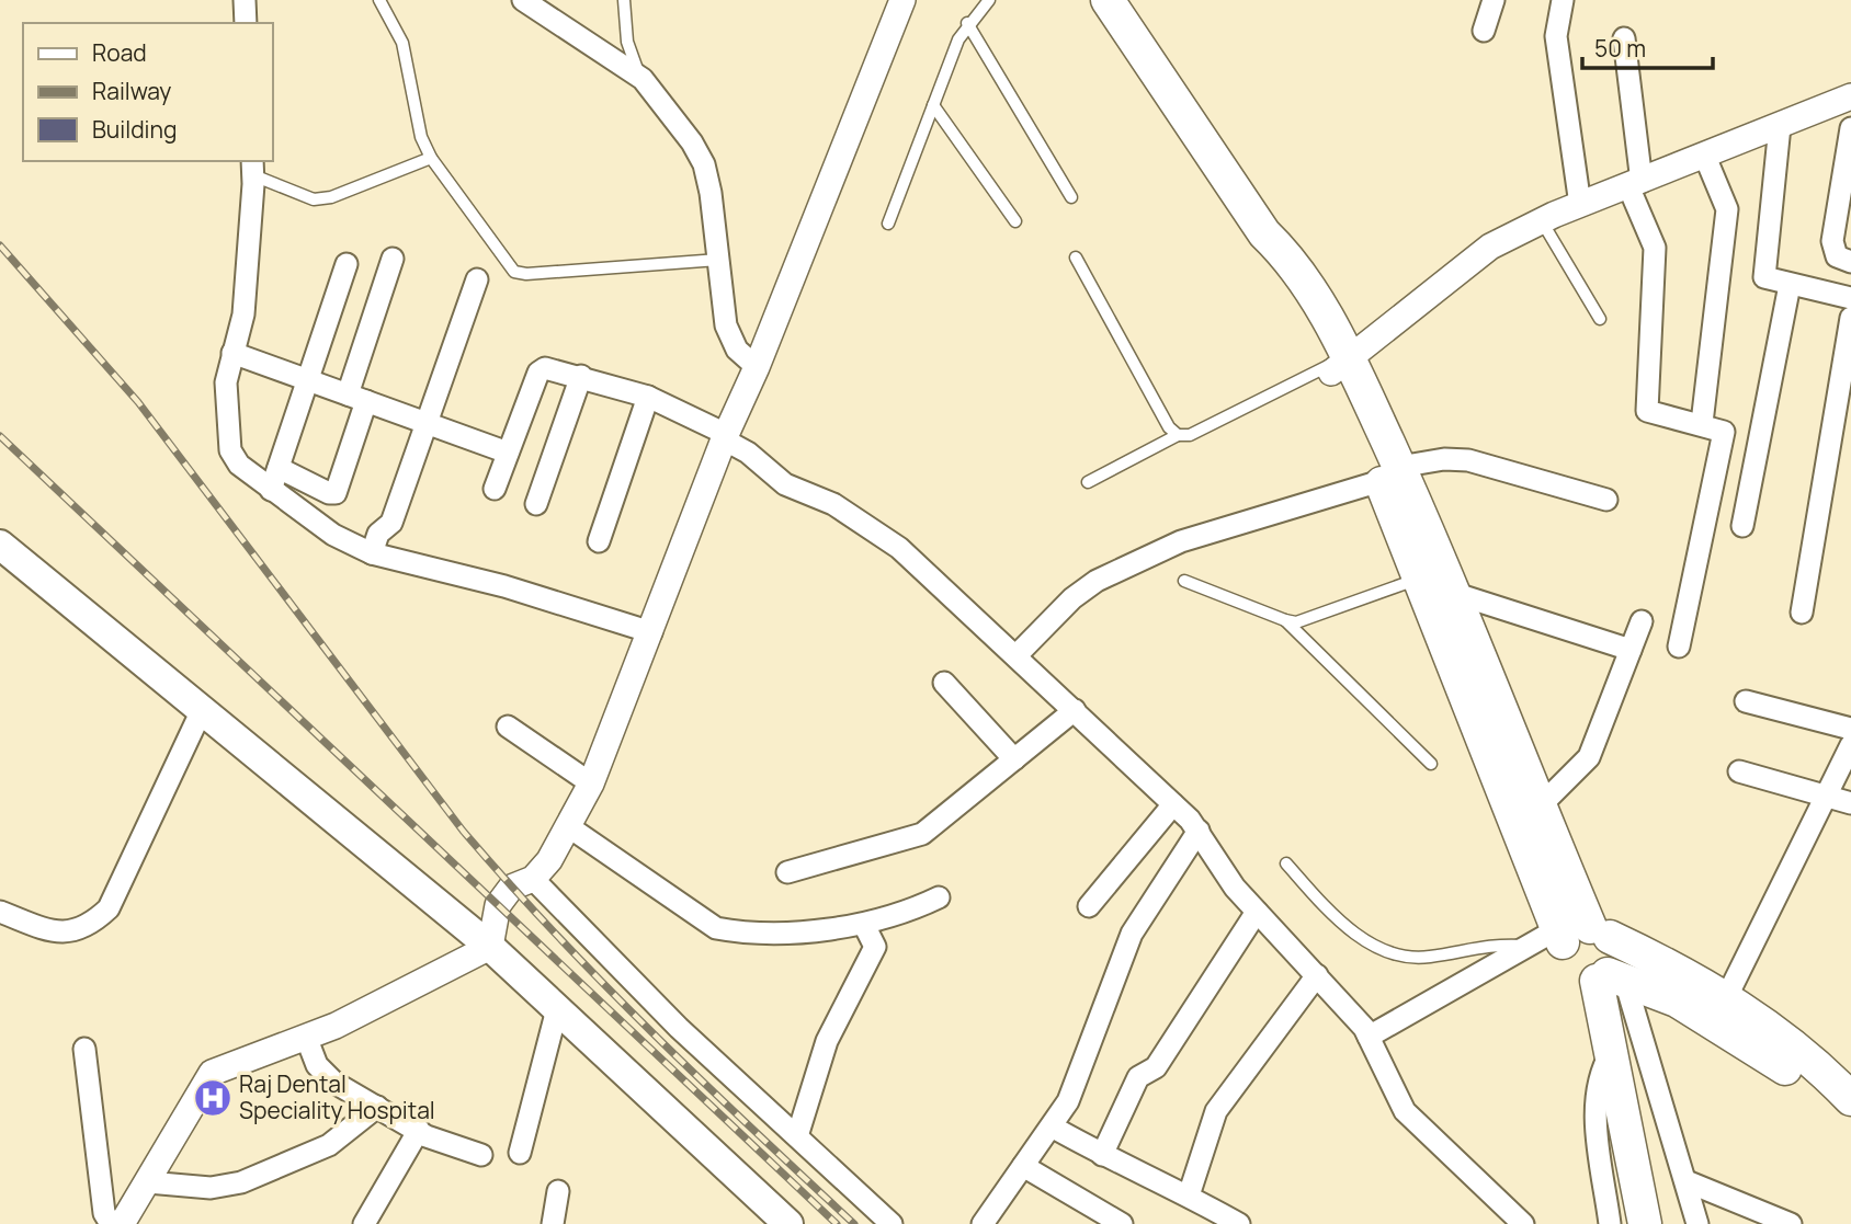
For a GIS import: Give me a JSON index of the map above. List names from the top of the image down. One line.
{"places":{"hospital":["Raj Dental Speciality Hospital"]},"legend":["Road","Railway","Building"],"scale_bar":"50 m"}
